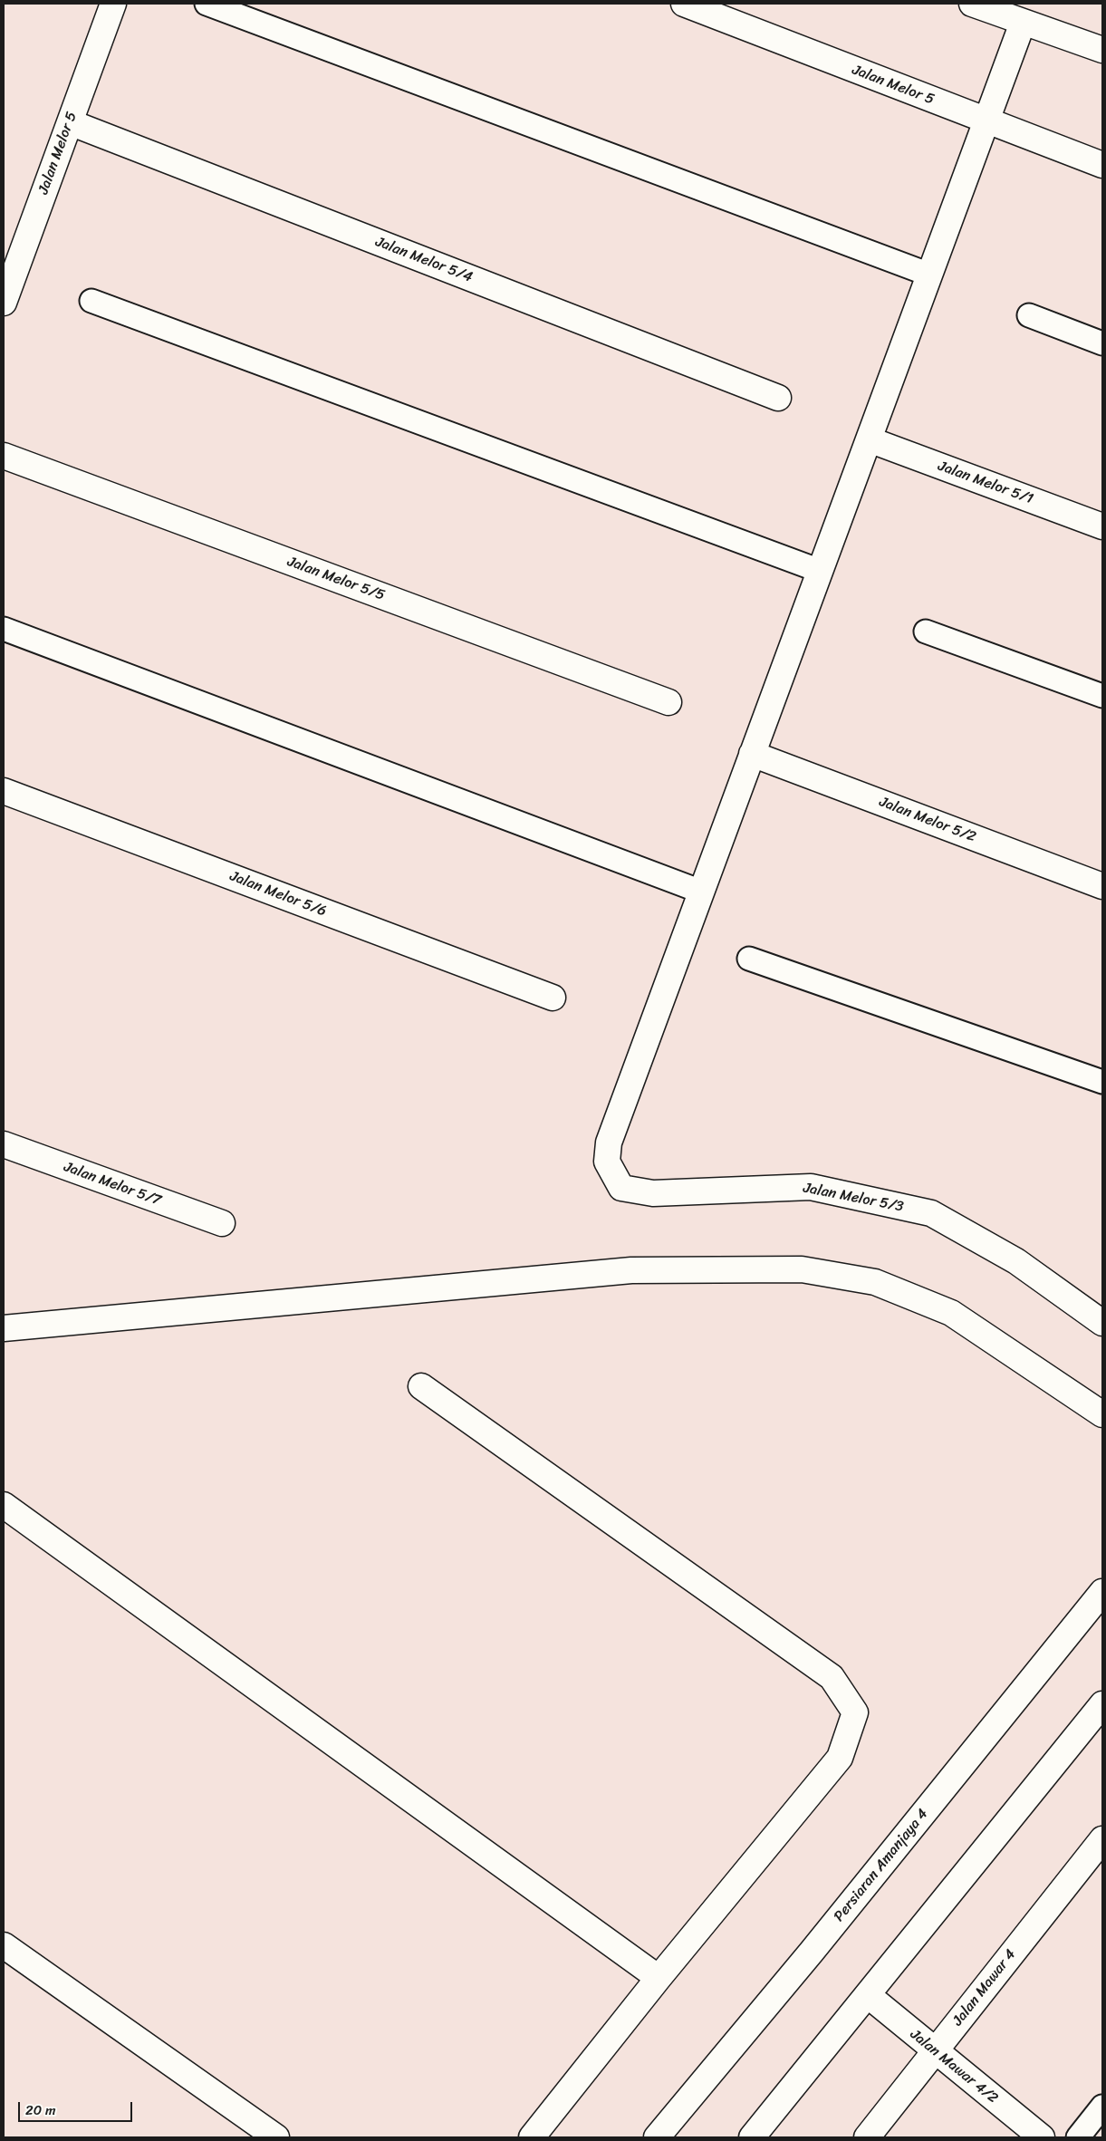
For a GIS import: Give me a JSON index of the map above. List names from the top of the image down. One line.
{"streets":{"street":["Jalan Melor 5","Jalan Melor 5/4","Jalan Melor 5/1","Jalan Melor 5/5","Jalan Melor 5/2","Jalan Melor 5/6","Jalan Melor 5/7","Jalan Melor 5/3","Persiaran Amanjaya 4","Jalan Mawar 4","Jalan Mawar 4/2"]},"crossings":[["Jalan Melor 5","Jalan Melor 5/4"],["Jalan Melor 5","Jalan Melor 5/3"],["Jalan Melor 5/1","Jalan Melor 5/3"],["Jalan Melor 5/2","Jalan Melor 5/3"],["Jalan Mawar 4","Jalan Mawar 4/2"]],"scale_bar":"20 m"}
